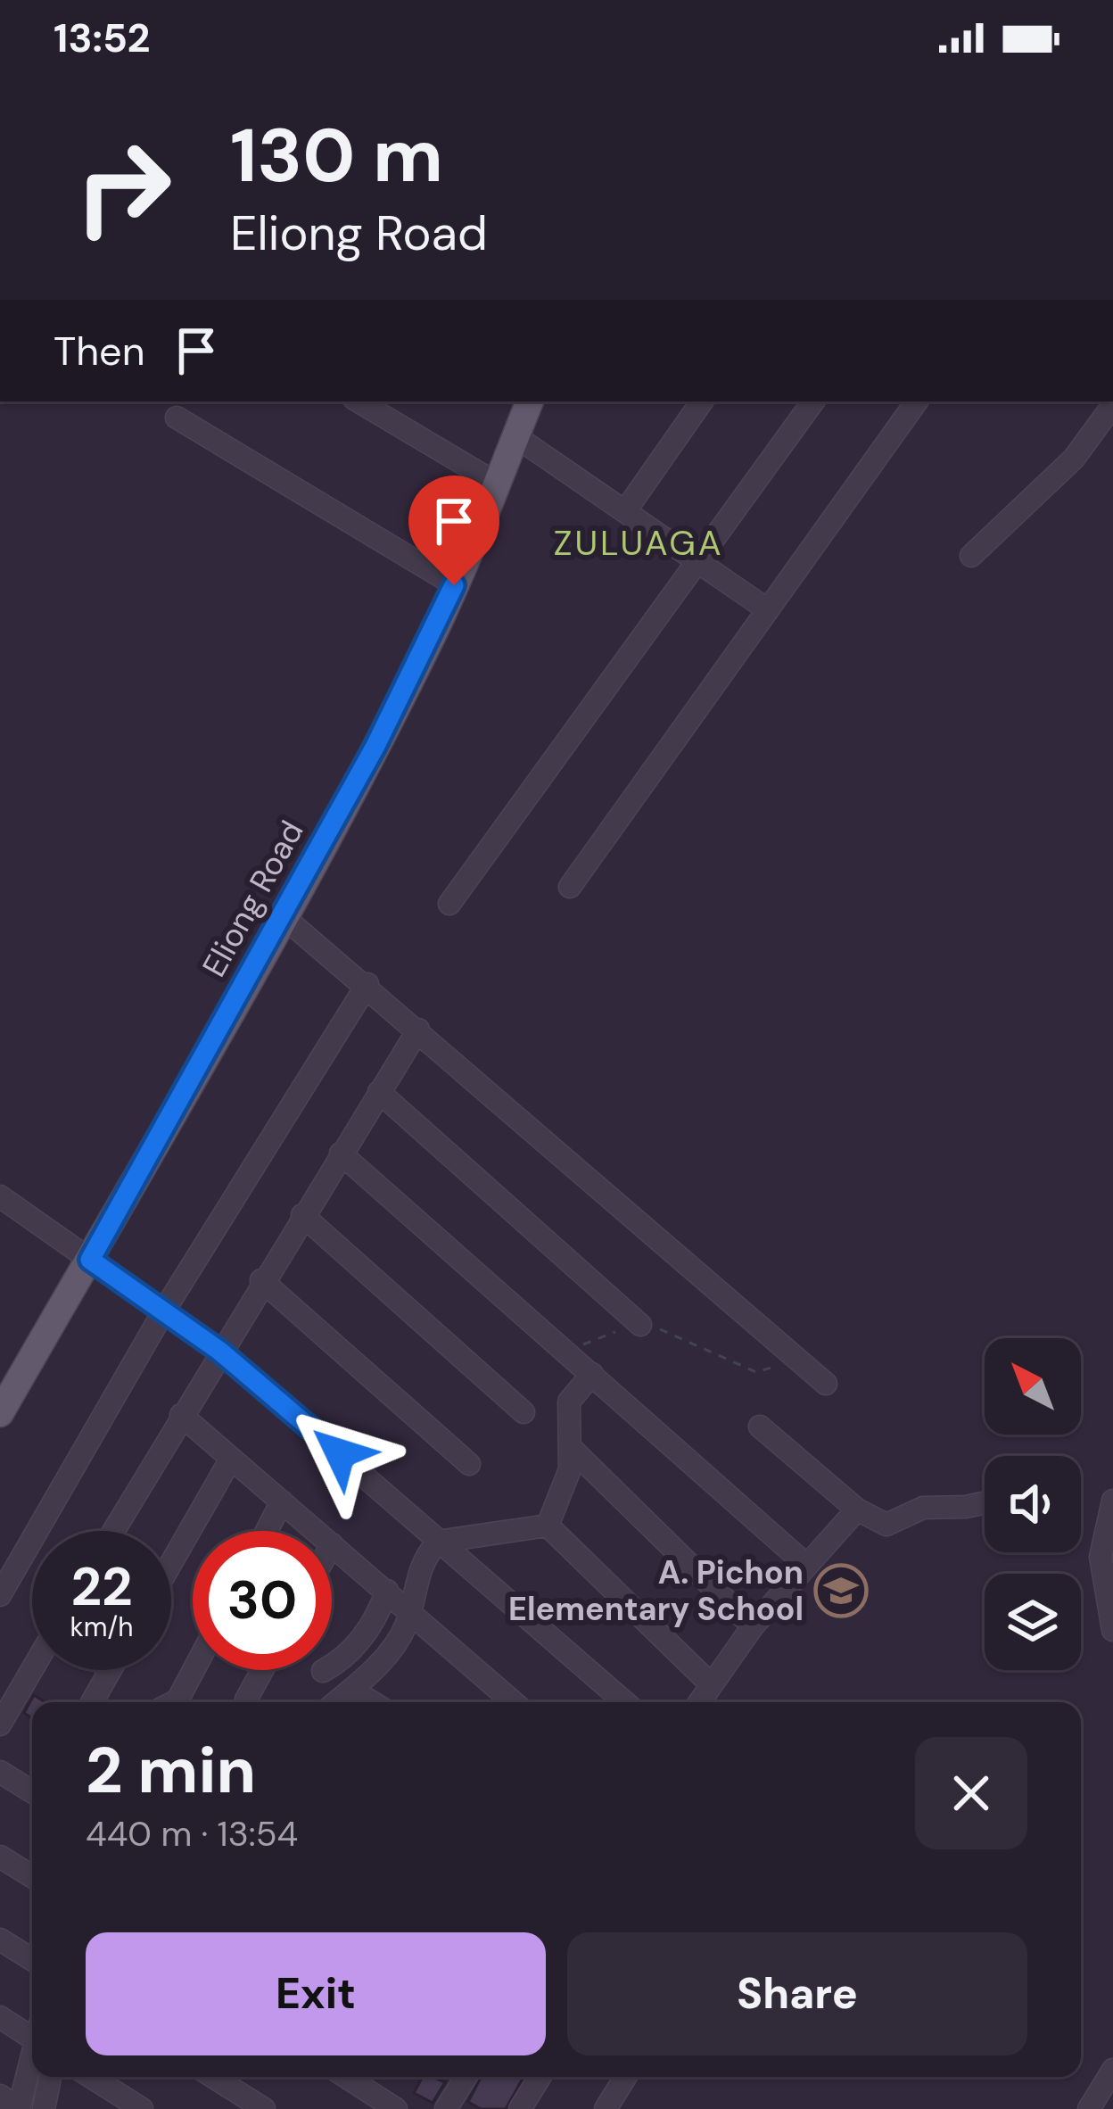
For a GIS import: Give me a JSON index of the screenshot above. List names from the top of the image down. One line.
{"streets":{"main road":["Eliong Road"]},"districts":["ZULUAGA"],"places":{"school or university":["A. Pichon Elementary School"]},"north":"top left","page":{"status":"13:52","turn":["130 m","Eliong Road"],"then":"Then","speed":"22 km/h","limit":"30","heading":["2 min","440 m · 13:54"],"buttons":["Exit","Share"]}}
